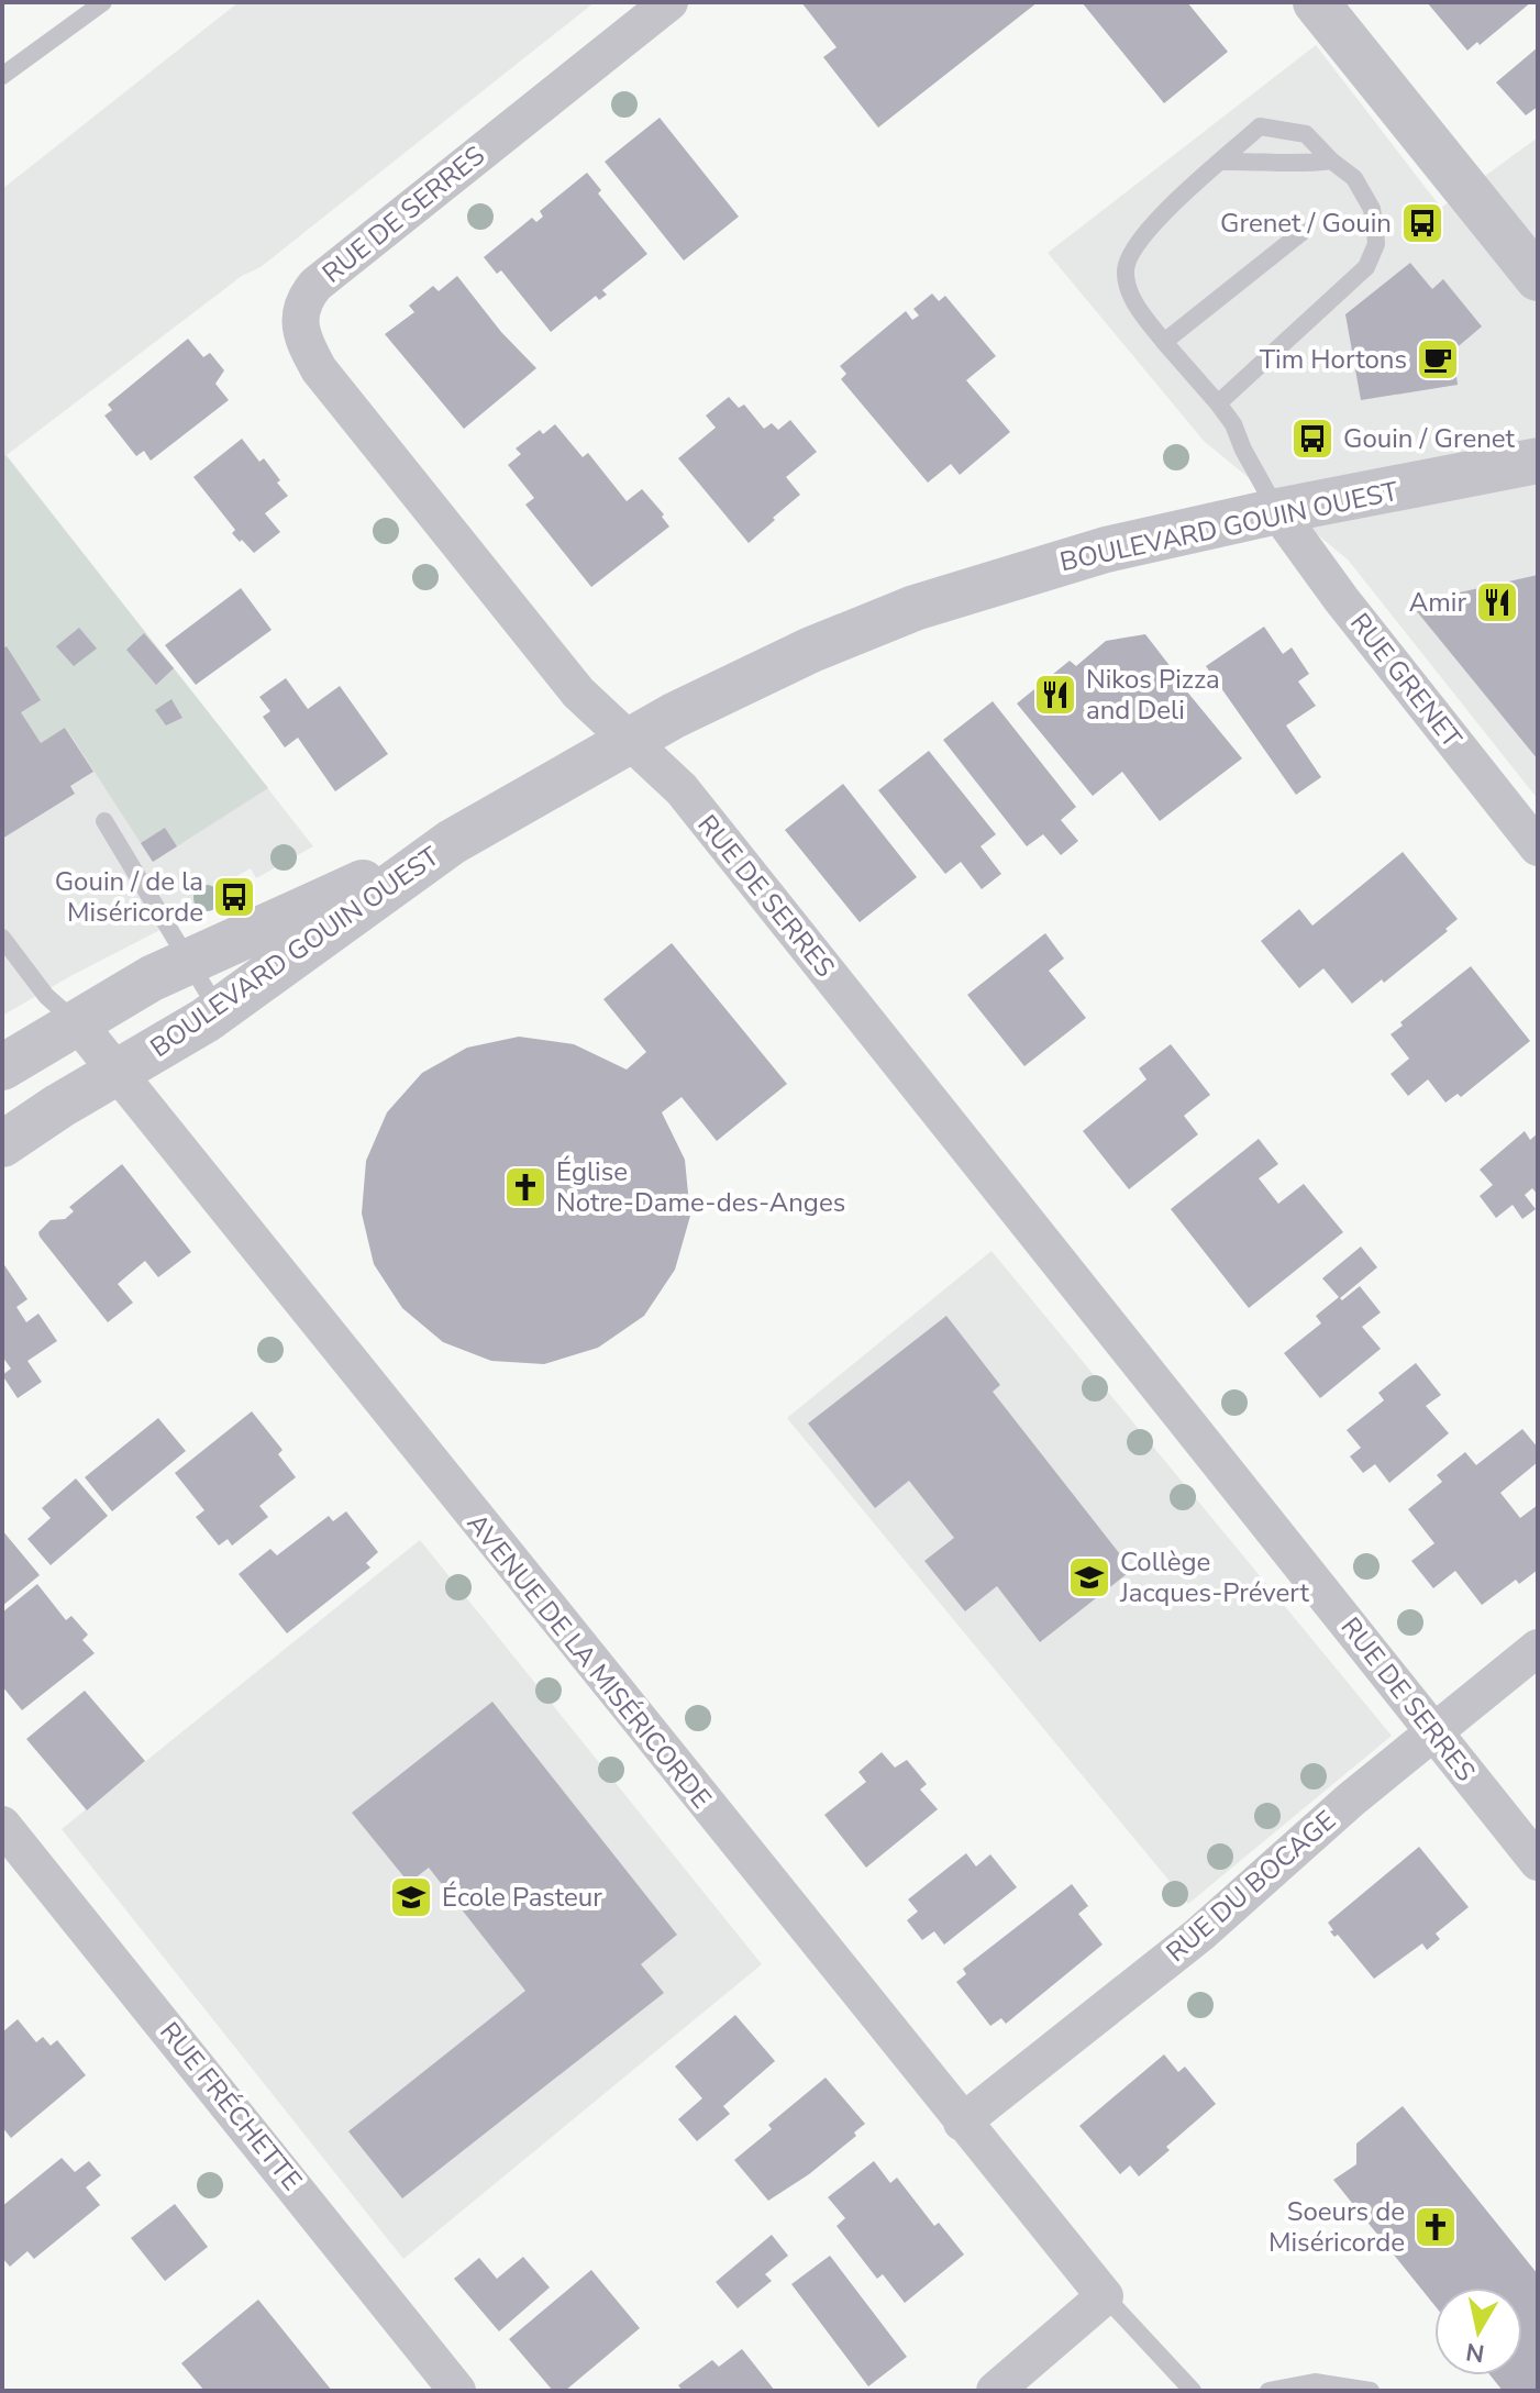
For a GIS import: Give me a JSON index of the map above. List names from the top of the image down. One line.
{"streets":{"street":["RUE DE SERRES","BOULEVARD GOUIN OUEST","RUE GRENET","AVENUE DE LA MISÉRICORDE","RUE DU BOCAGE","RUE FRÉCHETTE"]},"crossings":[["RUE DE SERRES","BOULEVARD GOUIN OUEST"],["RUE DE SERRES","RUE DU BOCAGE"],["BOULEVARD GOUIN OUEST","RUE GRENET"],["BOULEVARD GOUIN OUEST","AVENUE DE LA MISÉRICORDE"],["AVENUE DE LA MISÉRICORDE","RUE DU BOCAGE"]],"places":{"bus stop":["Grenet / Gouin","Gouin / Grenet","Gouin / de la Miséricorde"],"cafe":["Tim Hortons"],"restaurant":["Amir","Nikos Pizza and Deli"],"church":["Église Notre-Dame-des-Anges","Soeurs de Miséricorde"],"school or university":["Collège Jacques-Prévert","École Pasteur"]},"north":"bottom"}
